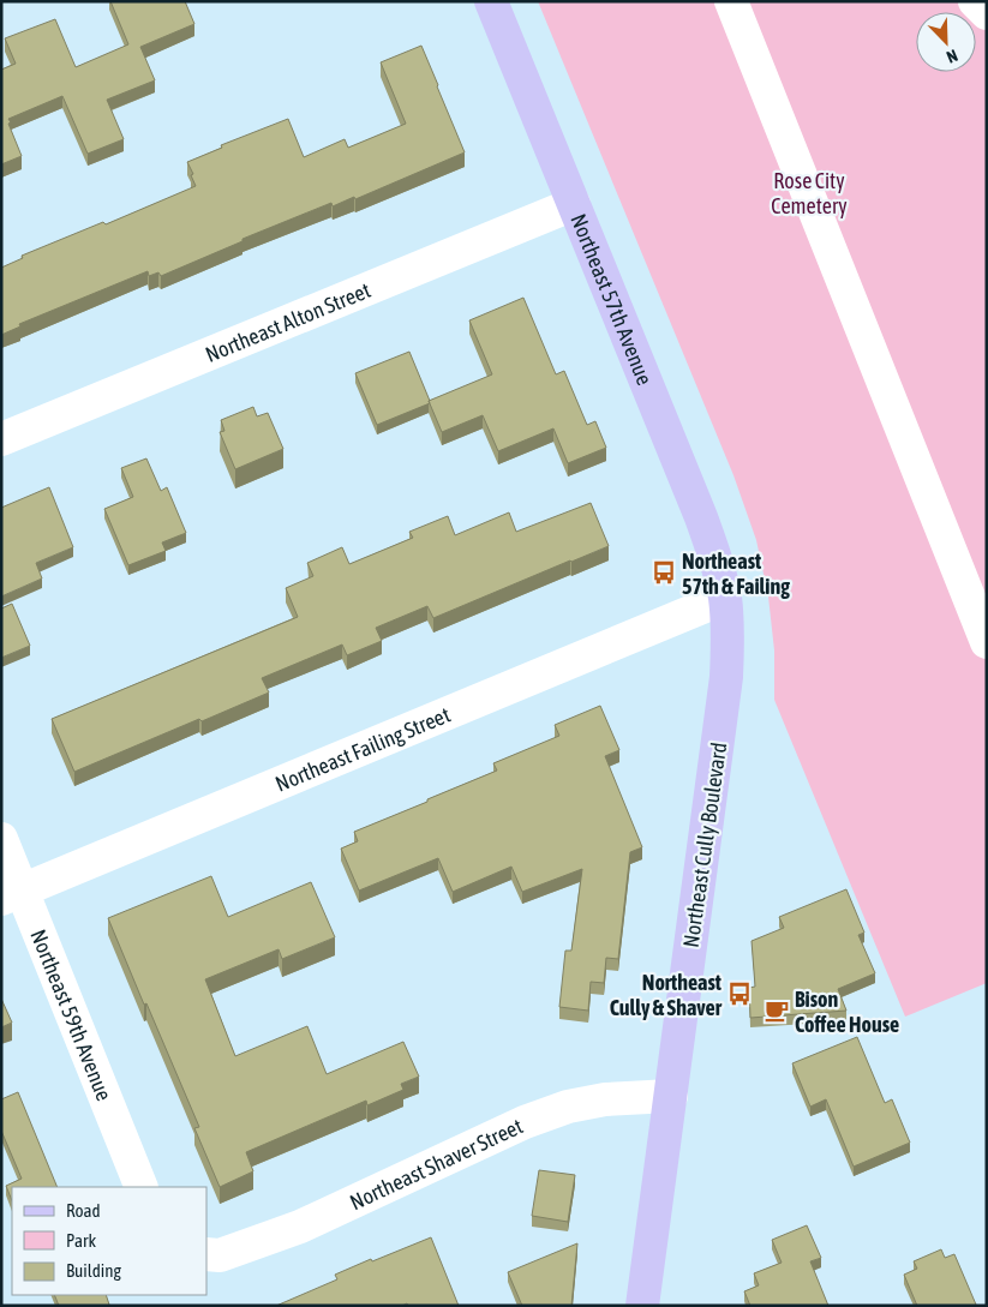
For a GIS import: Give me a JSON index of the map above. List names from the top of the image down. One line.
{"streets":{"main road":["Northeast 57th Avenue","Northeast Cully Boulevard"],"street":["Northeast Alton Street","Northeast Failing Street","Northeast 59th Avenue","Northeast Shaver Street"]},"crossings":[["Northeast 57th Avenue","Northeast Alton Street"],["Northeast 57th Avenue","Northeast Failing Street"],["Northeast 57th Avenue","Northeast Cully Boulevard"],["Northeast Failing Street","Northeast Cully Boulevard"],["Northeast Failing Street","Northeast 59th Avenue"],["Northeast Cully Boulevard","Northeast Shaver Street"]],"parks":["Rose City Cemetery"],"places":{"bus stop":["Northeast 57th & Failing","Northeast Cully & Shaver"],"cafe":["Bison Coffee House"]},"legend":["Road","Park","Building"],"north":"bottom right"}
